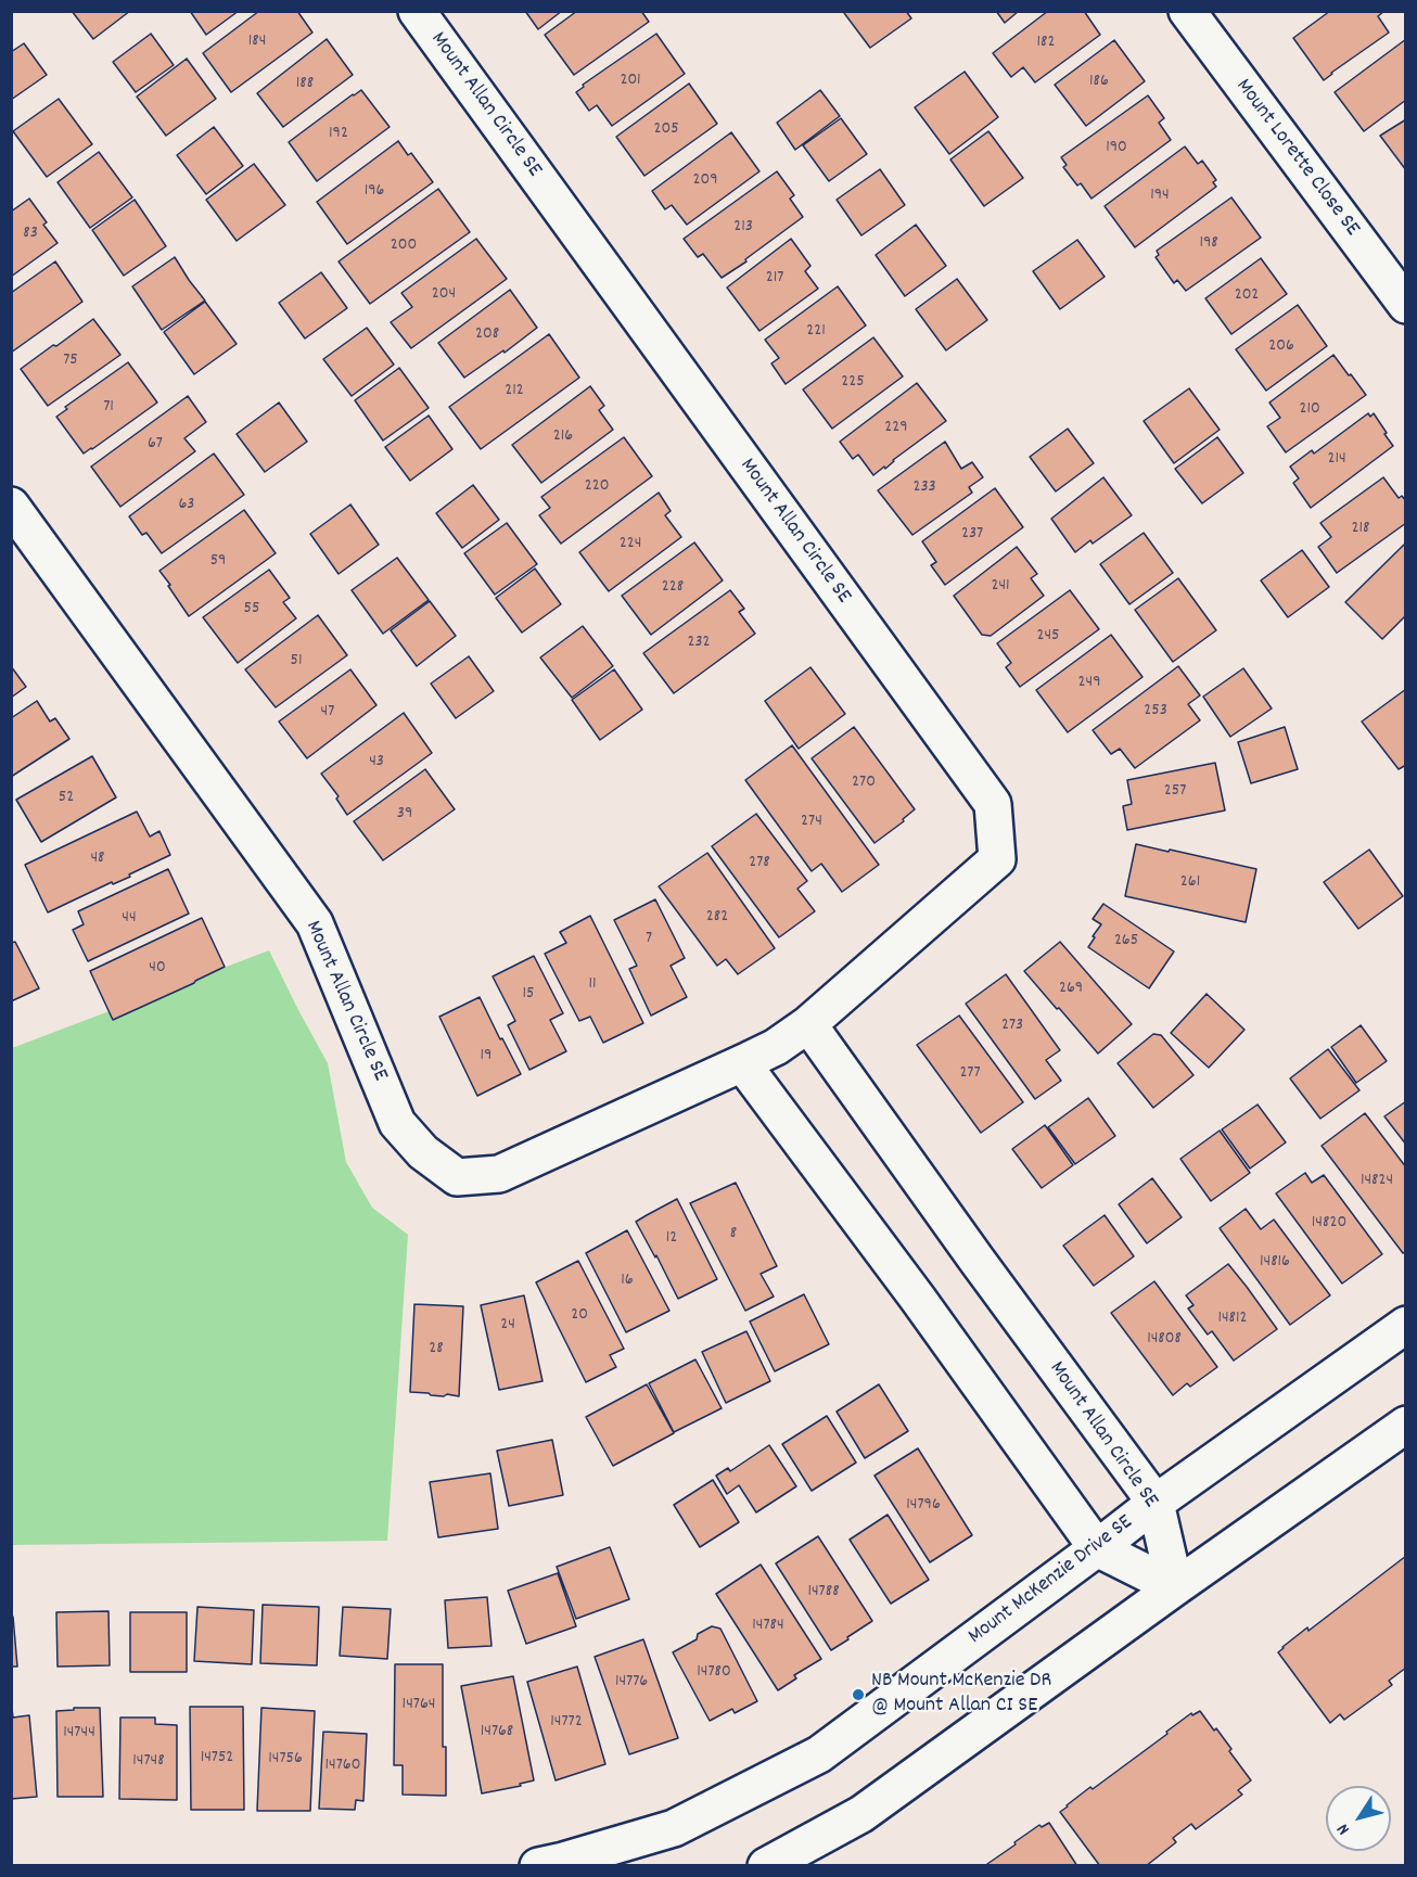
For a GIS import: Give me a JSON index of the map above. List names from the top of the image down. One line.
{"streets":{"street":["Mount Allan Circle SE","Mount Lorette Close SE","Mount McKenzie Drive SE"]},"crossings":[["Mount Allan Circle SE","Mount McKenzie Drive SE"]],"places":["NB Mount McKenzie DR @ Mount Allan CI SE"],"house_numbers":["184","182","201","186","188","205","192","190","209","196","194","213","83","198","200","217","204","202","221","208","206","75","225","212","71","210","229","216","67","214","220","233","63","218","237","224","59","241","228","55","245","232","51","249","253","47","43","270","257","52","39","274","48","278","261","282","44","7","265","40","11","269","15","273","19","277","14824","14820","8","12","14816","16","20","14812","24","14808","28","14796","14788","14784","14780","14776","14764","14772","14768","14744","14752","14756","14748","14760"],"north":"bottom left"}
